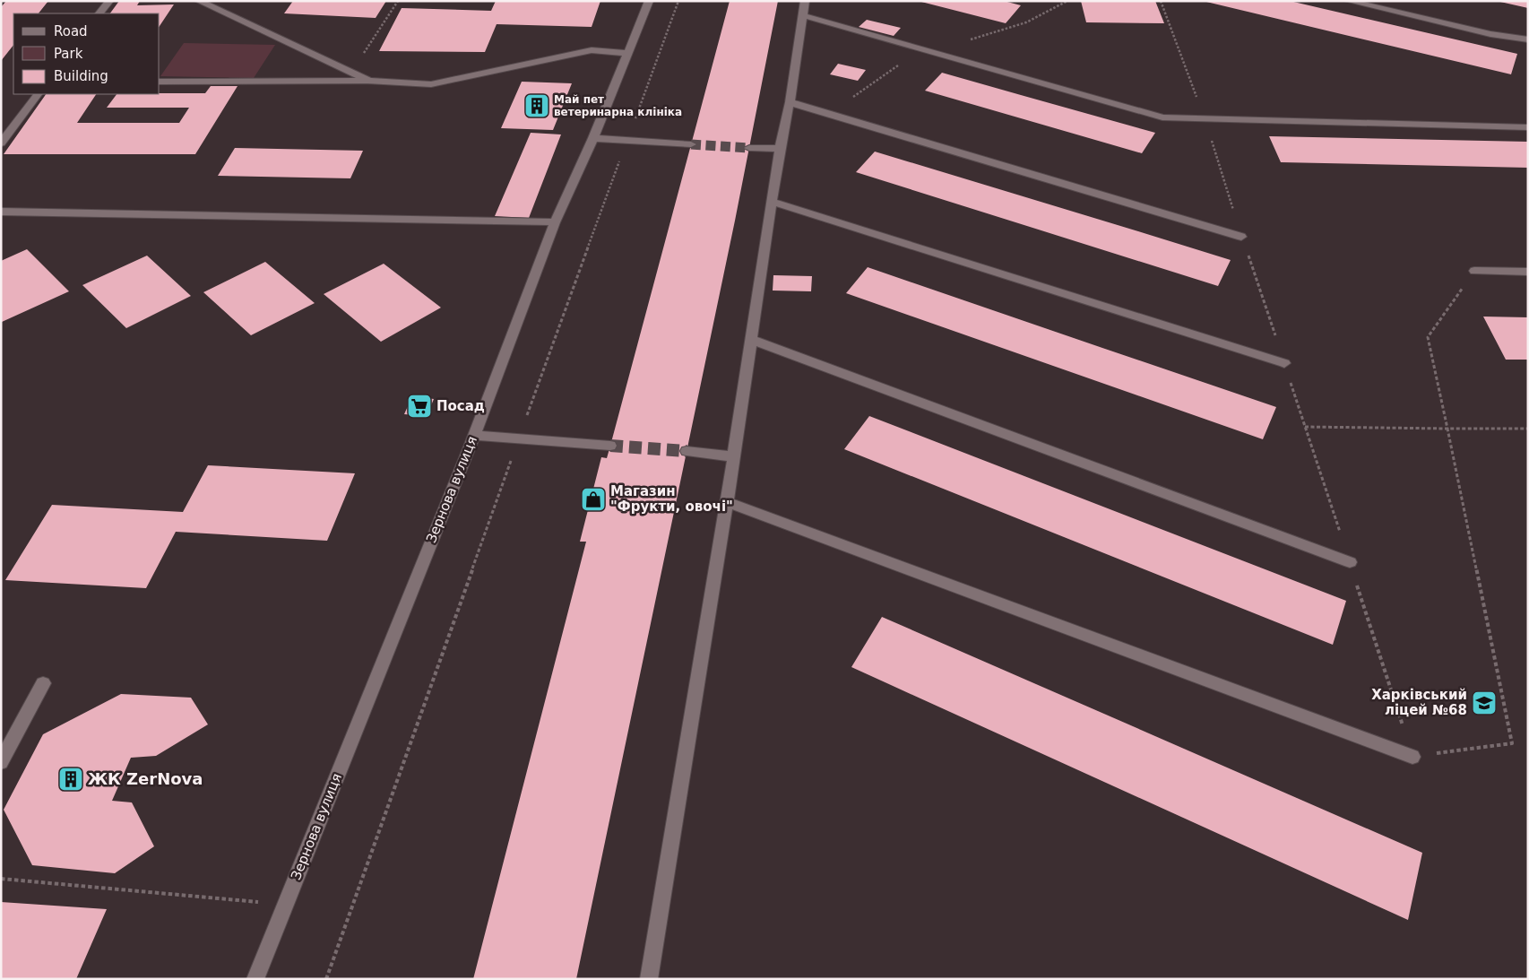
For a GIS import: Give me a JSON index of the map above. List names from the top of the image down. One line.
{"streets":{"street":["Зернова вулиця"]},"places":{"building":["Май пет ветеринарна клініка","ЖК ZerNova"],"supermarket":["Посад"],"shop":["Магазин \"Фрукти, овочі\""],"school or university":["Харківський ліцей №68"]},"legend":["Road","Park","Building"]}
